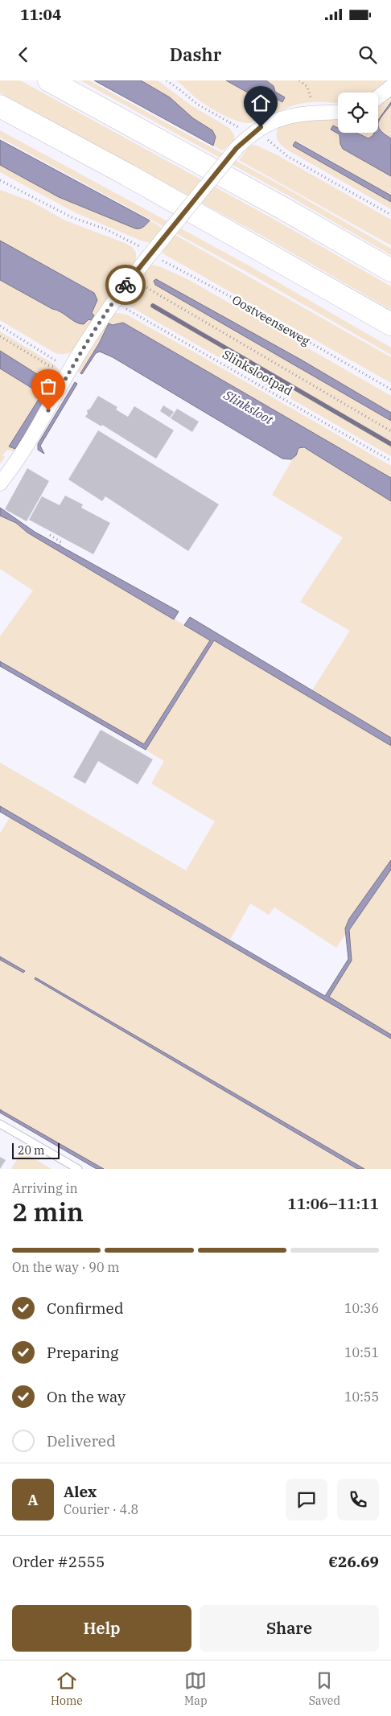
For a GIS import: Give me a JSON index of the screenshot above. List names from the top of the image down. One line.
{"streets":{"path":["Oostveenseweg","Slinkslootpad"]},"water":["Slinksloot"],"scale_bar":"20 m","page":{"status":"11:04","header":"Dashr","scale":"20 m","heading":["2 min","Arriving in","11:06–11:11"],"panel":["Alex","Courier · 4.8","Order #2555","€26.69"],"bar":"On the way · 90 m","list":[["Confirmed","10:36"],["Preparing","10:51"],["On the way","10:55"],"Delivered"],"round":"A","buttons":["Help","Share"],"tabs":["Home","Map","Saved"]}}
